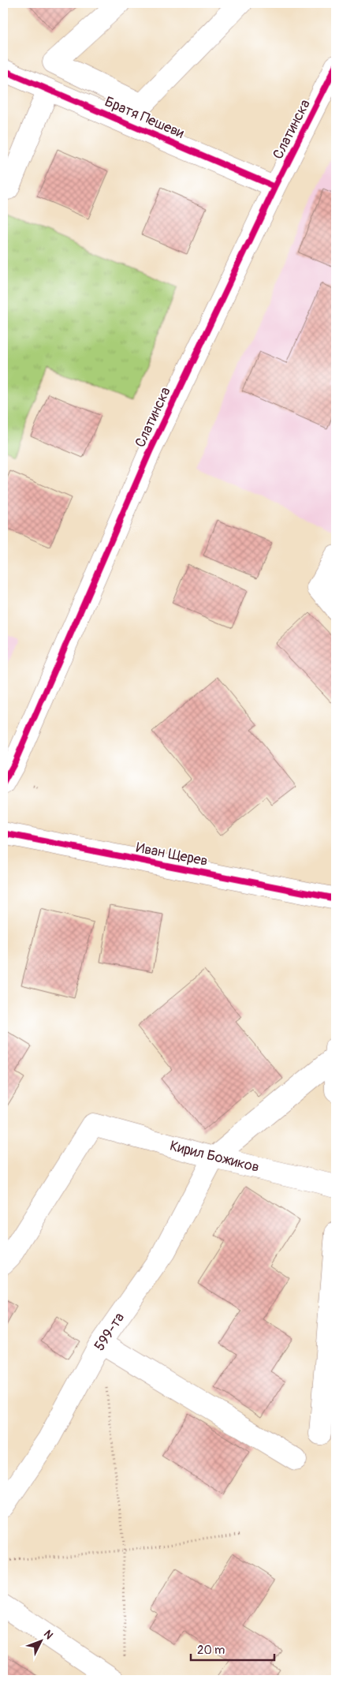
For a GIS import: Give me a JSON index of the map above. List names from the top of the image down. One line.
{"streets":{"street":["Братя Пешеви","Слатинска","Иван Щерев","Кирил Божиков","599-та"]},"crossings":[["Братя Пешеви","Слатинска"],["Кирил Божиков","599-та"]],"scale_bar":"20 m","north":"top right"}
